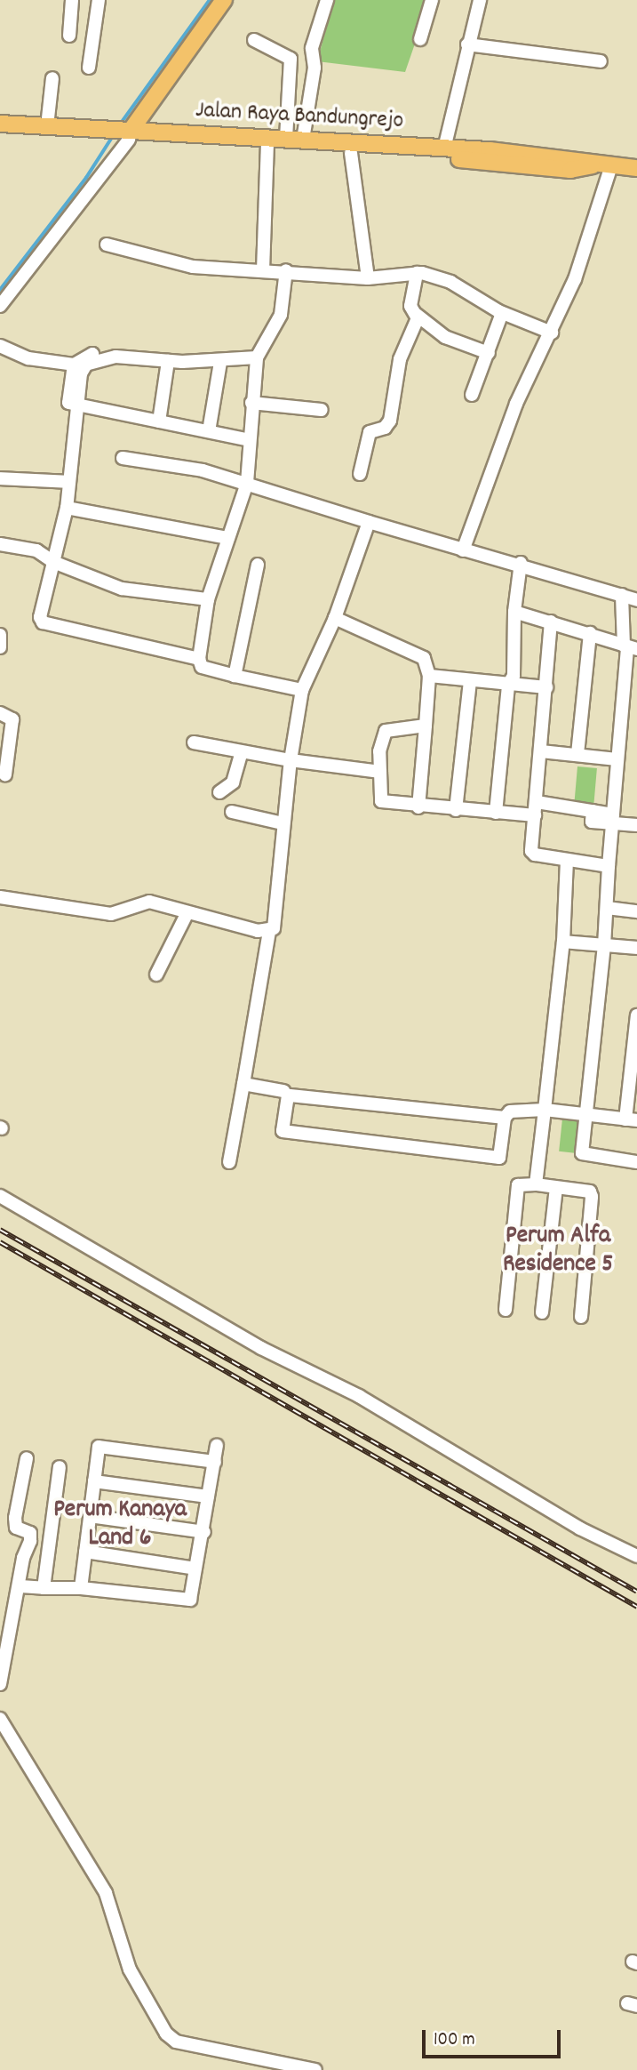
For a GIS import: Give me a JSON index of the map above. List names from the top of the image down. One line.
{"streets":{"main road":["Jalan Raya Bandungrejo"]},"districts":["Perum Alfa Residence 5","Perum Kanaya Land 6"],"scale_bar":"100 m"}
